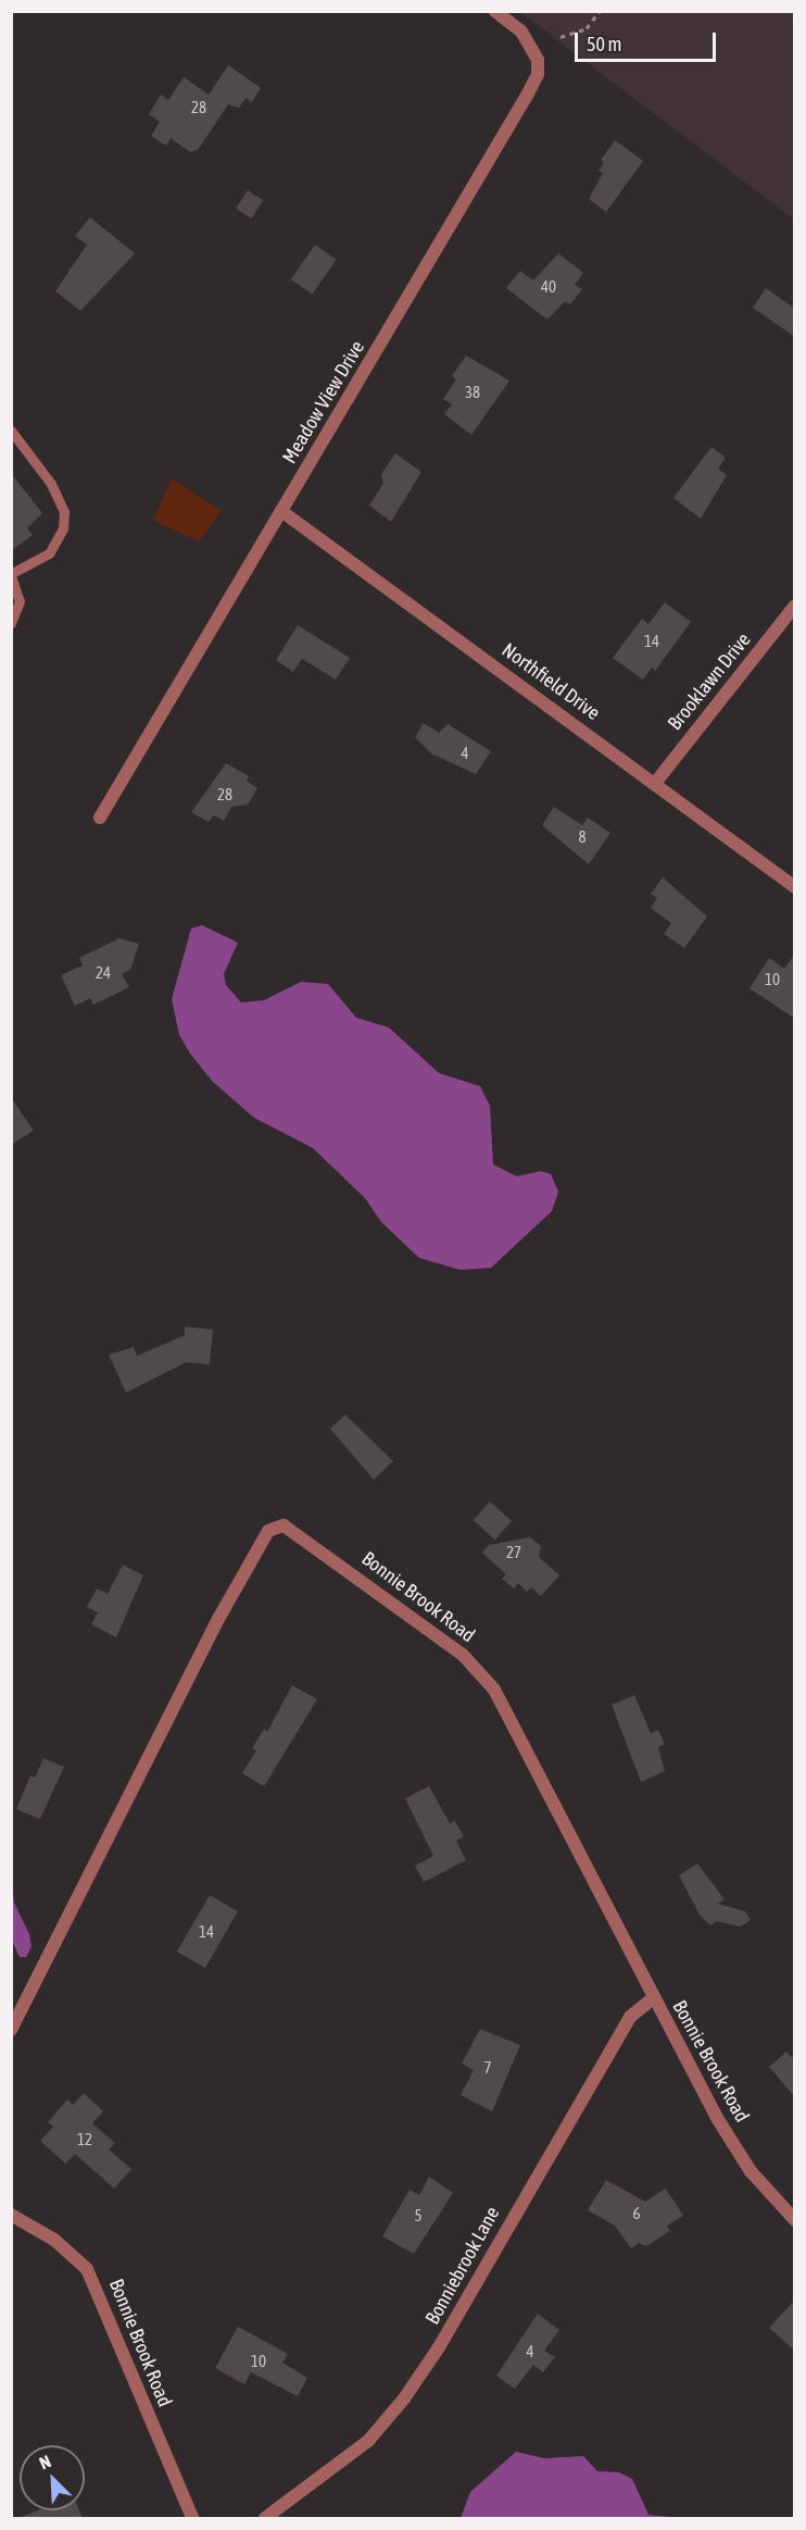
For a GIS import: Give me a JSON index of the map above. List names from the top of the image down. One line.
{"streets":{"street":["Meadow View Drive","Northfield Drive","Brooklawn Drive","Bonnie Brook Road","Bonniebrook Lane"]},"crossings":[["Meadow View Drive","Northfield Drive"],["Northfield Drive","Brooklawn Drive"],["Bonnie Brook Road","Bonniebrook Lane"]],"house_numbers":["28","40","38","14","4","28","8","24","10","27","14","7","12","6","5","4","10"],"scale_bar":"50 m","north":"top left"}
